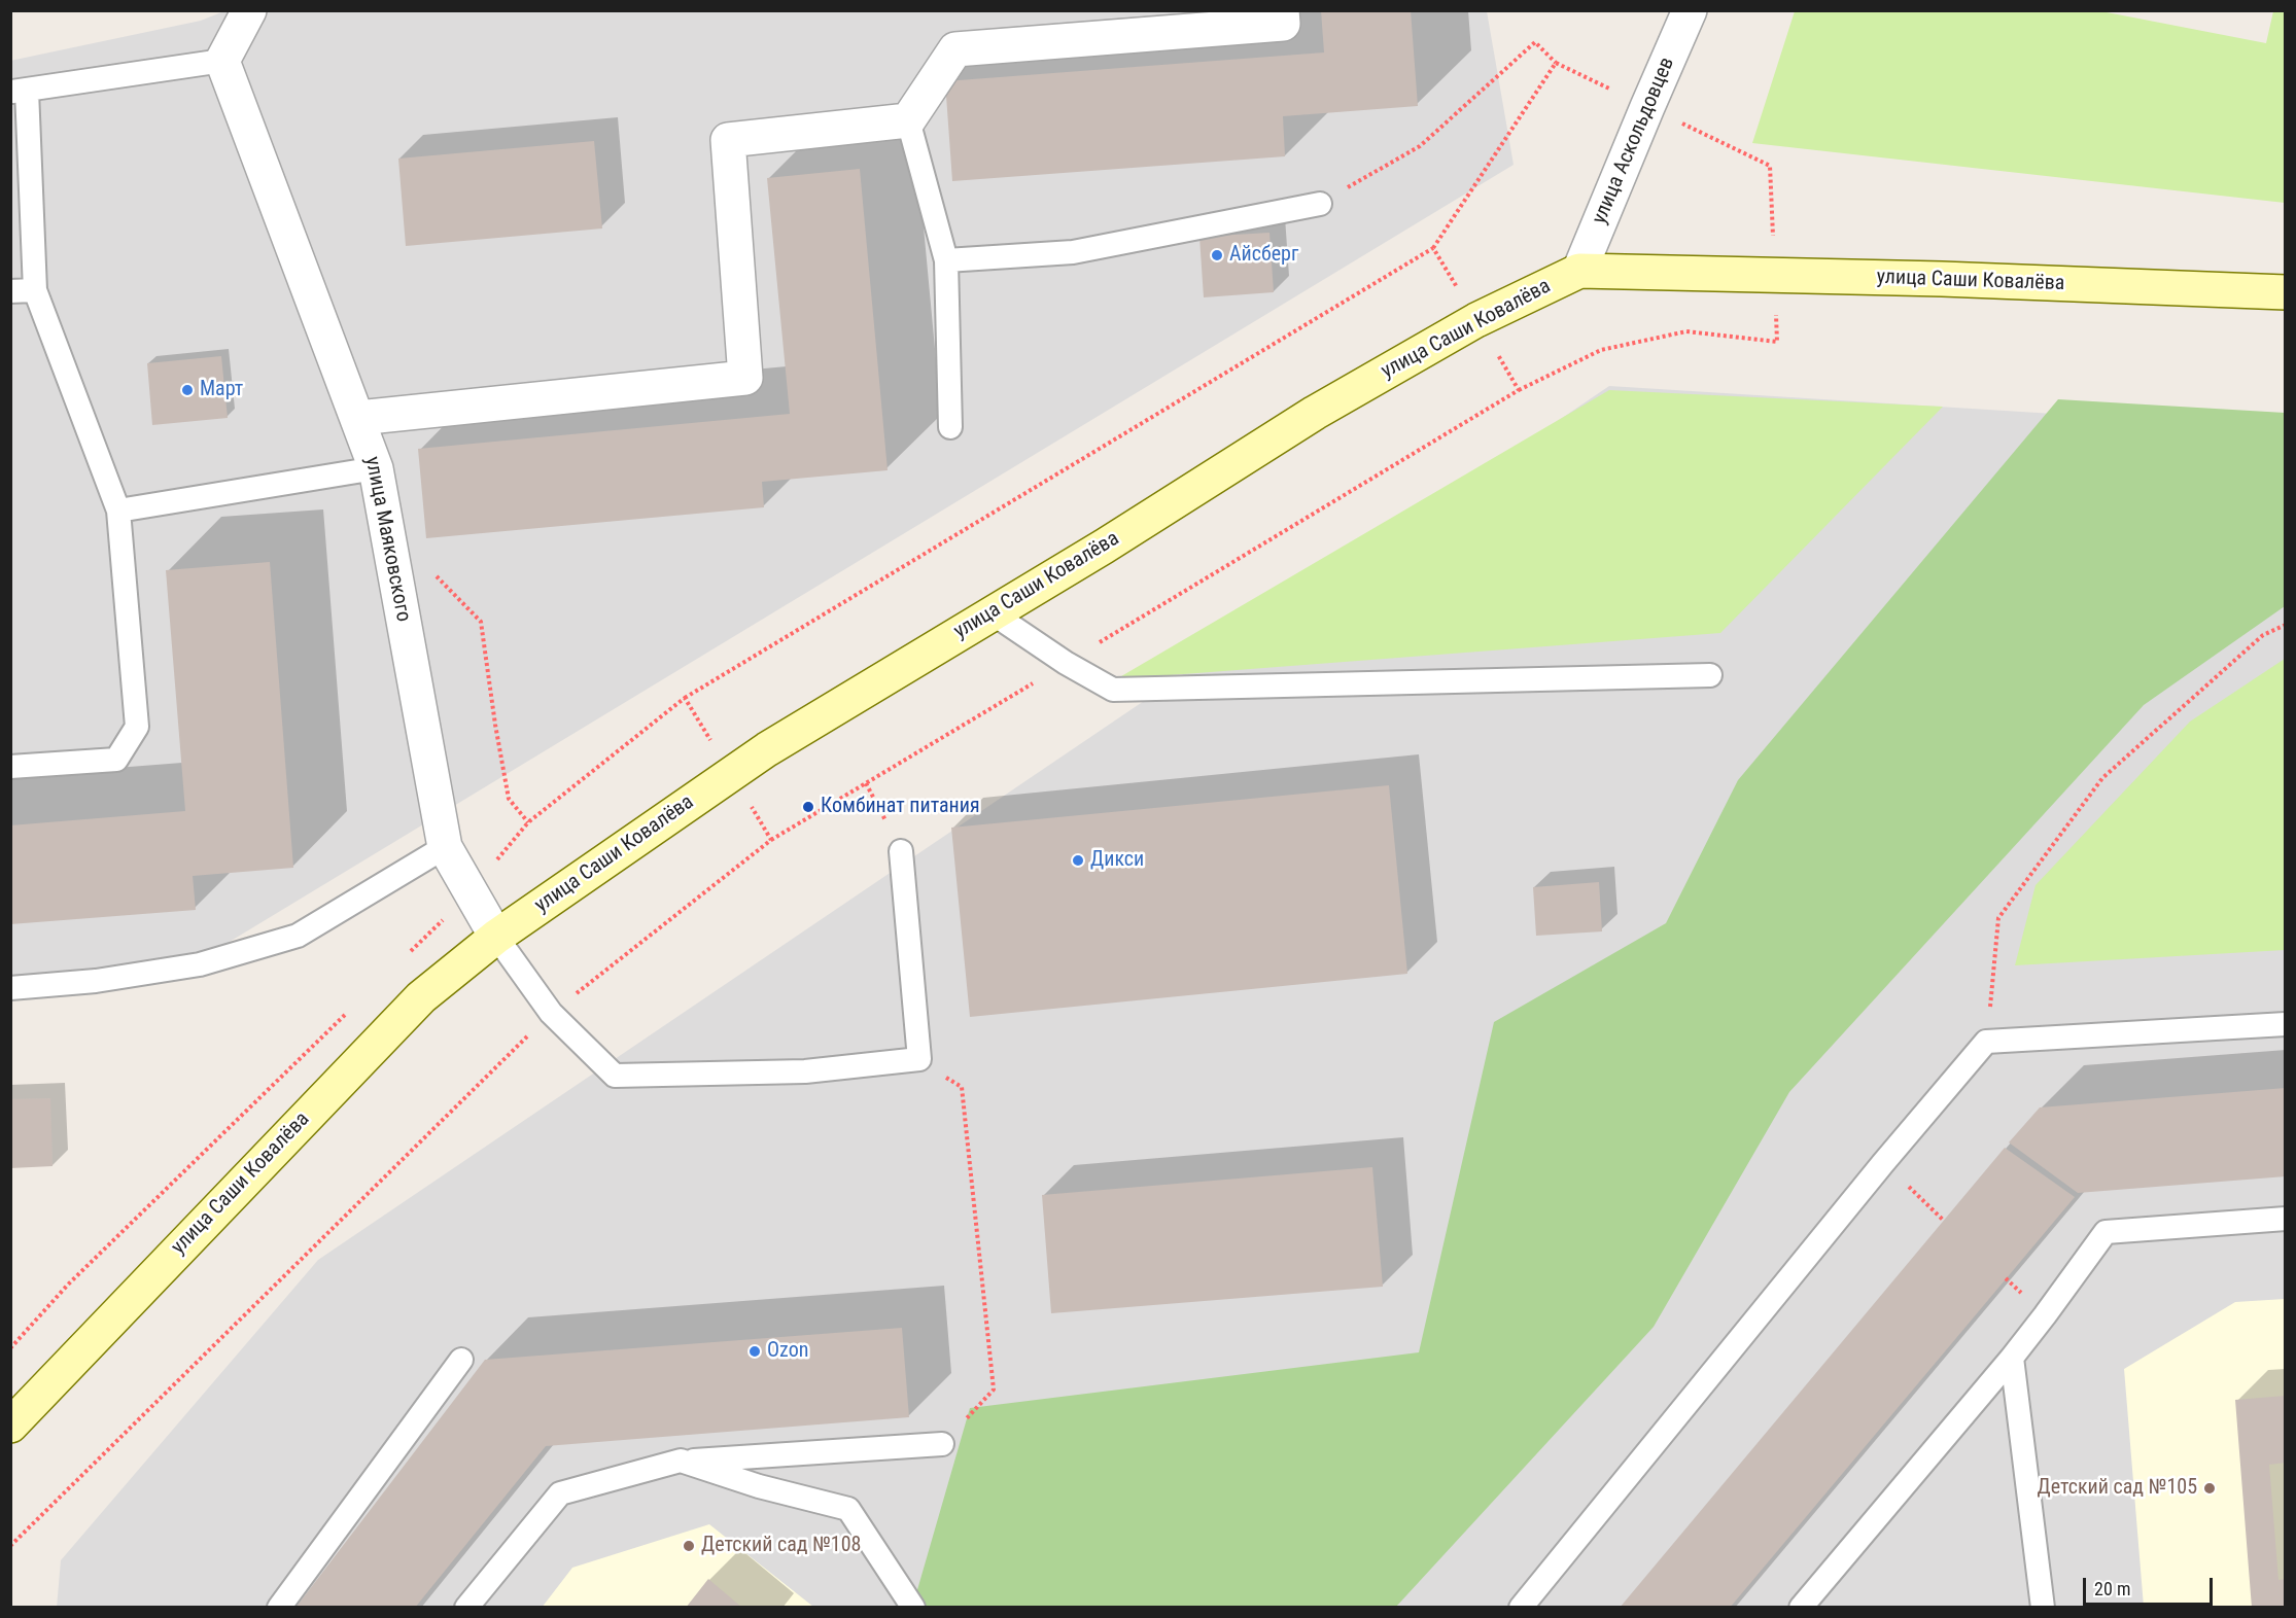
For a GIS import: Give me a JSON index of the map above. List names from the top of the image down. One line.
{"streets":{"street":["улица Аскольдовцев","улица Саши Ковалёва","улица Маяковского"]},"crossings":[["улица Аскольдовцев","улица Саши Ковалёва"],["улица Саши Ковалёва","улица Маяковского"]],"places":["Айсберг","Март","Комбинат питания","Дикси","Ozon","Детский сад №105","Детский сад №108"],"scale_bar":"20 m"}
